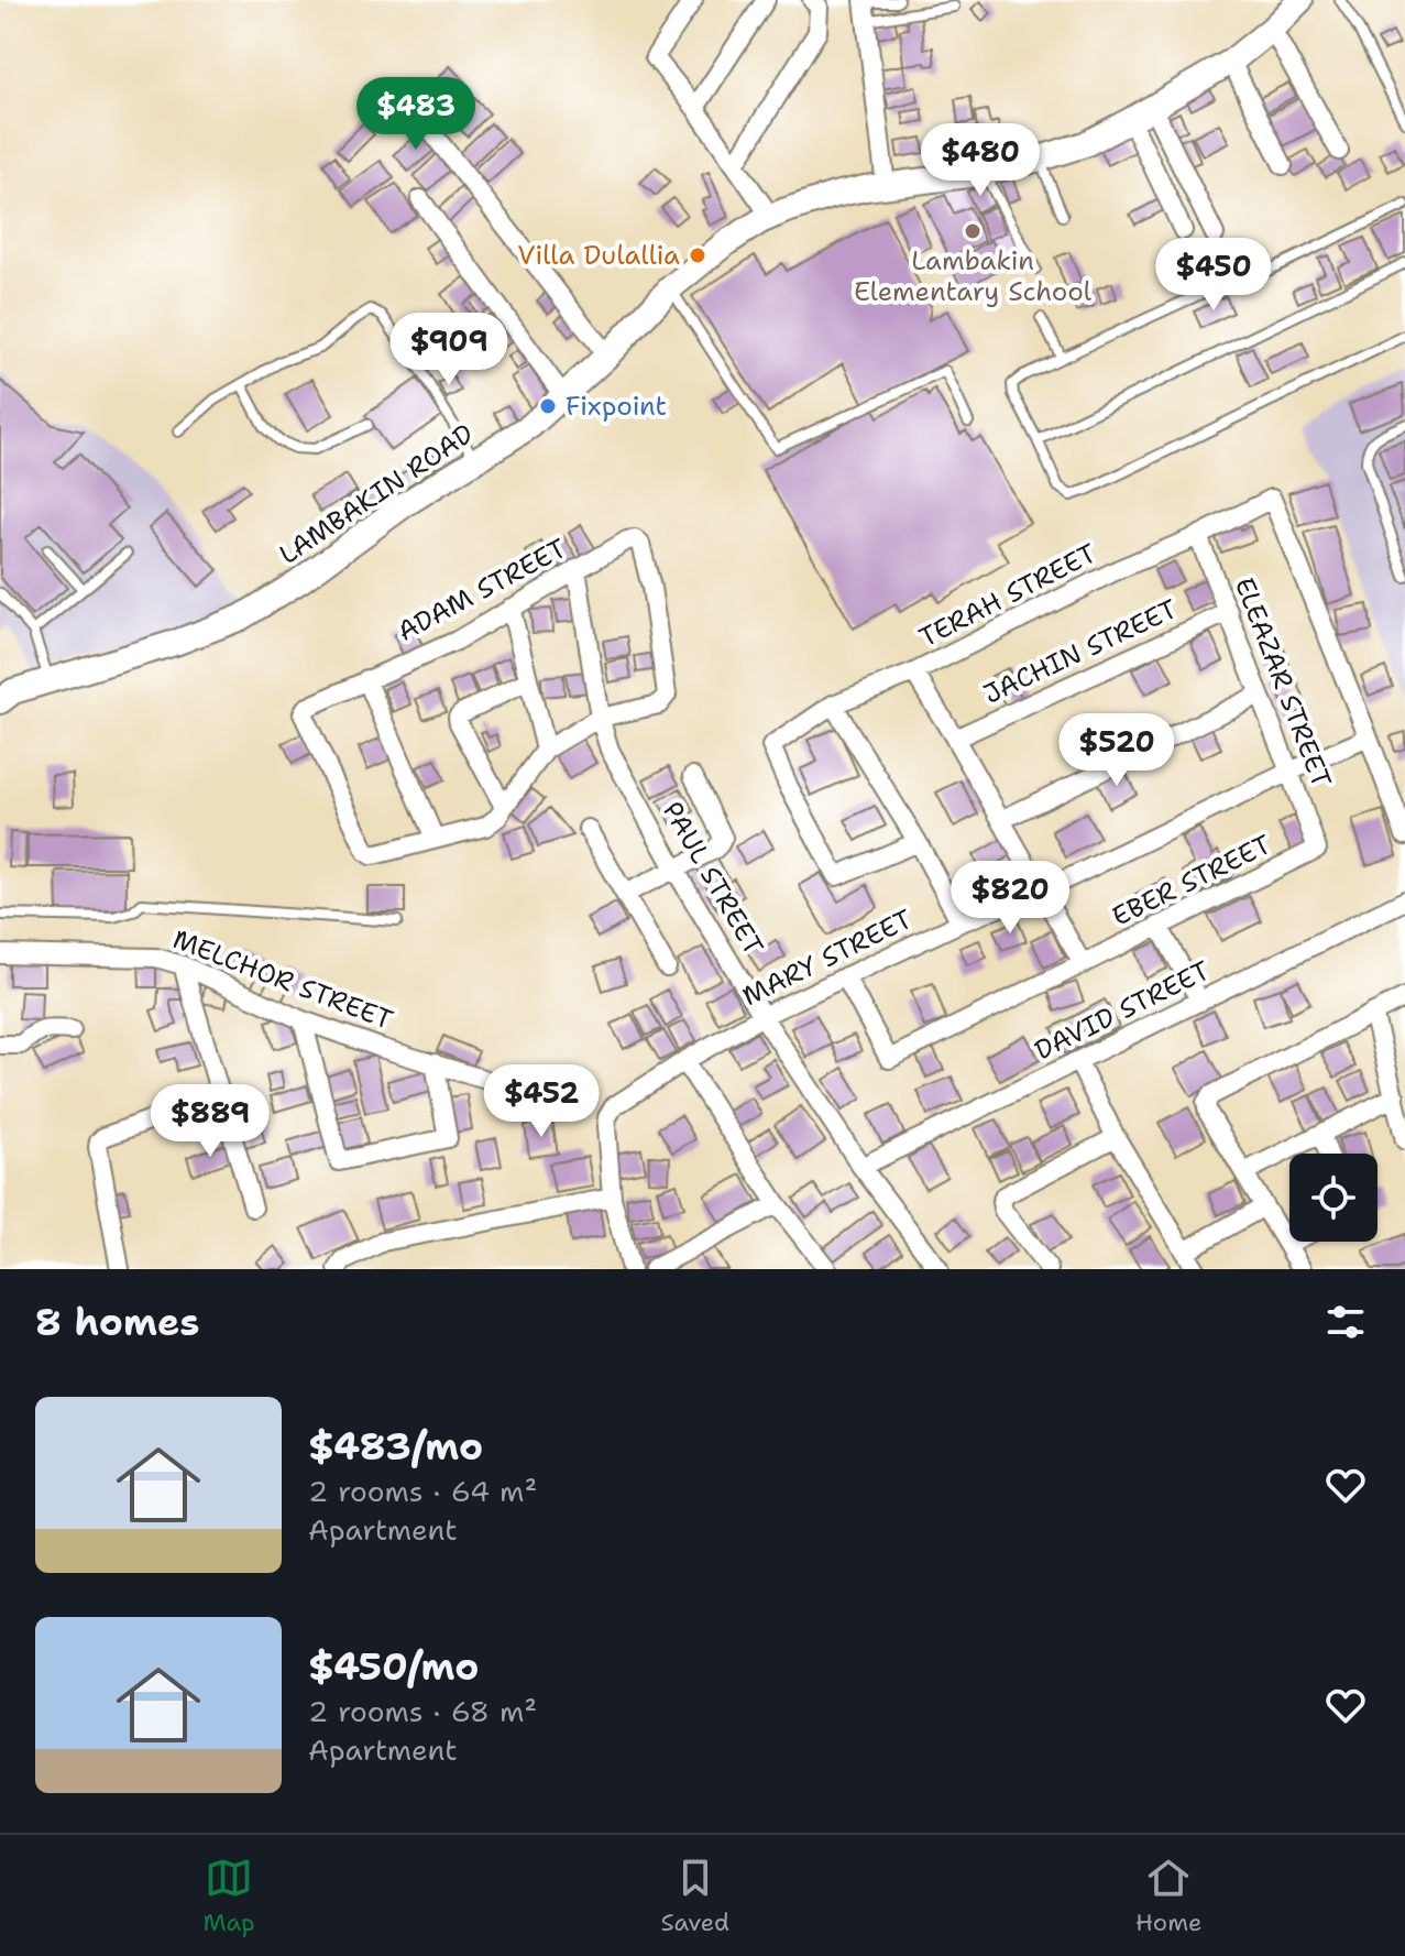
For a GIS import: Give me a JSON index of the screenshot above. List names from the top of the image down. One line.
{"streets":{"main road":["LAMBAKIN ROAD"],"street":["ADAM STREET","TERAH STREET","JACHIN STREET","ELEAZAR STREET","PAUL STREET","EBER STREET","MARY STREET","MELCHOR STREET","DAVID STREET"]},"crossings":[["ADAM STREET","PAUL STREET"],["TERAH STREET","ELEAZAR STREET"],["TERAH STREET","MARY STREET"],["JACHIN STREET","ELEAZAR STREET"],["ELEAZAR STREET","EBER STREET"],["ELEAZAR STREET","MARY STREET"],["PAUL STREET","MARY STREET"],["PAUL STREET","DAVID STREET"],["EBER STREET","MARY STREET"]],"places":["Lambakin Elementary School","Villa Dulallia","Fixpoint"],"page":{"price":["$483","$480","$450","$909","$520","$820","$452","$889"],"heading":"8 homes","list":[{"name":"$483/mo","note":"2 rooms · 64 m² · Apartment"},{"name":"$450/mo","note":"2 rooms · 68 m² · Apartment"}],"tabs":["Map","Saved","Home"]}}
